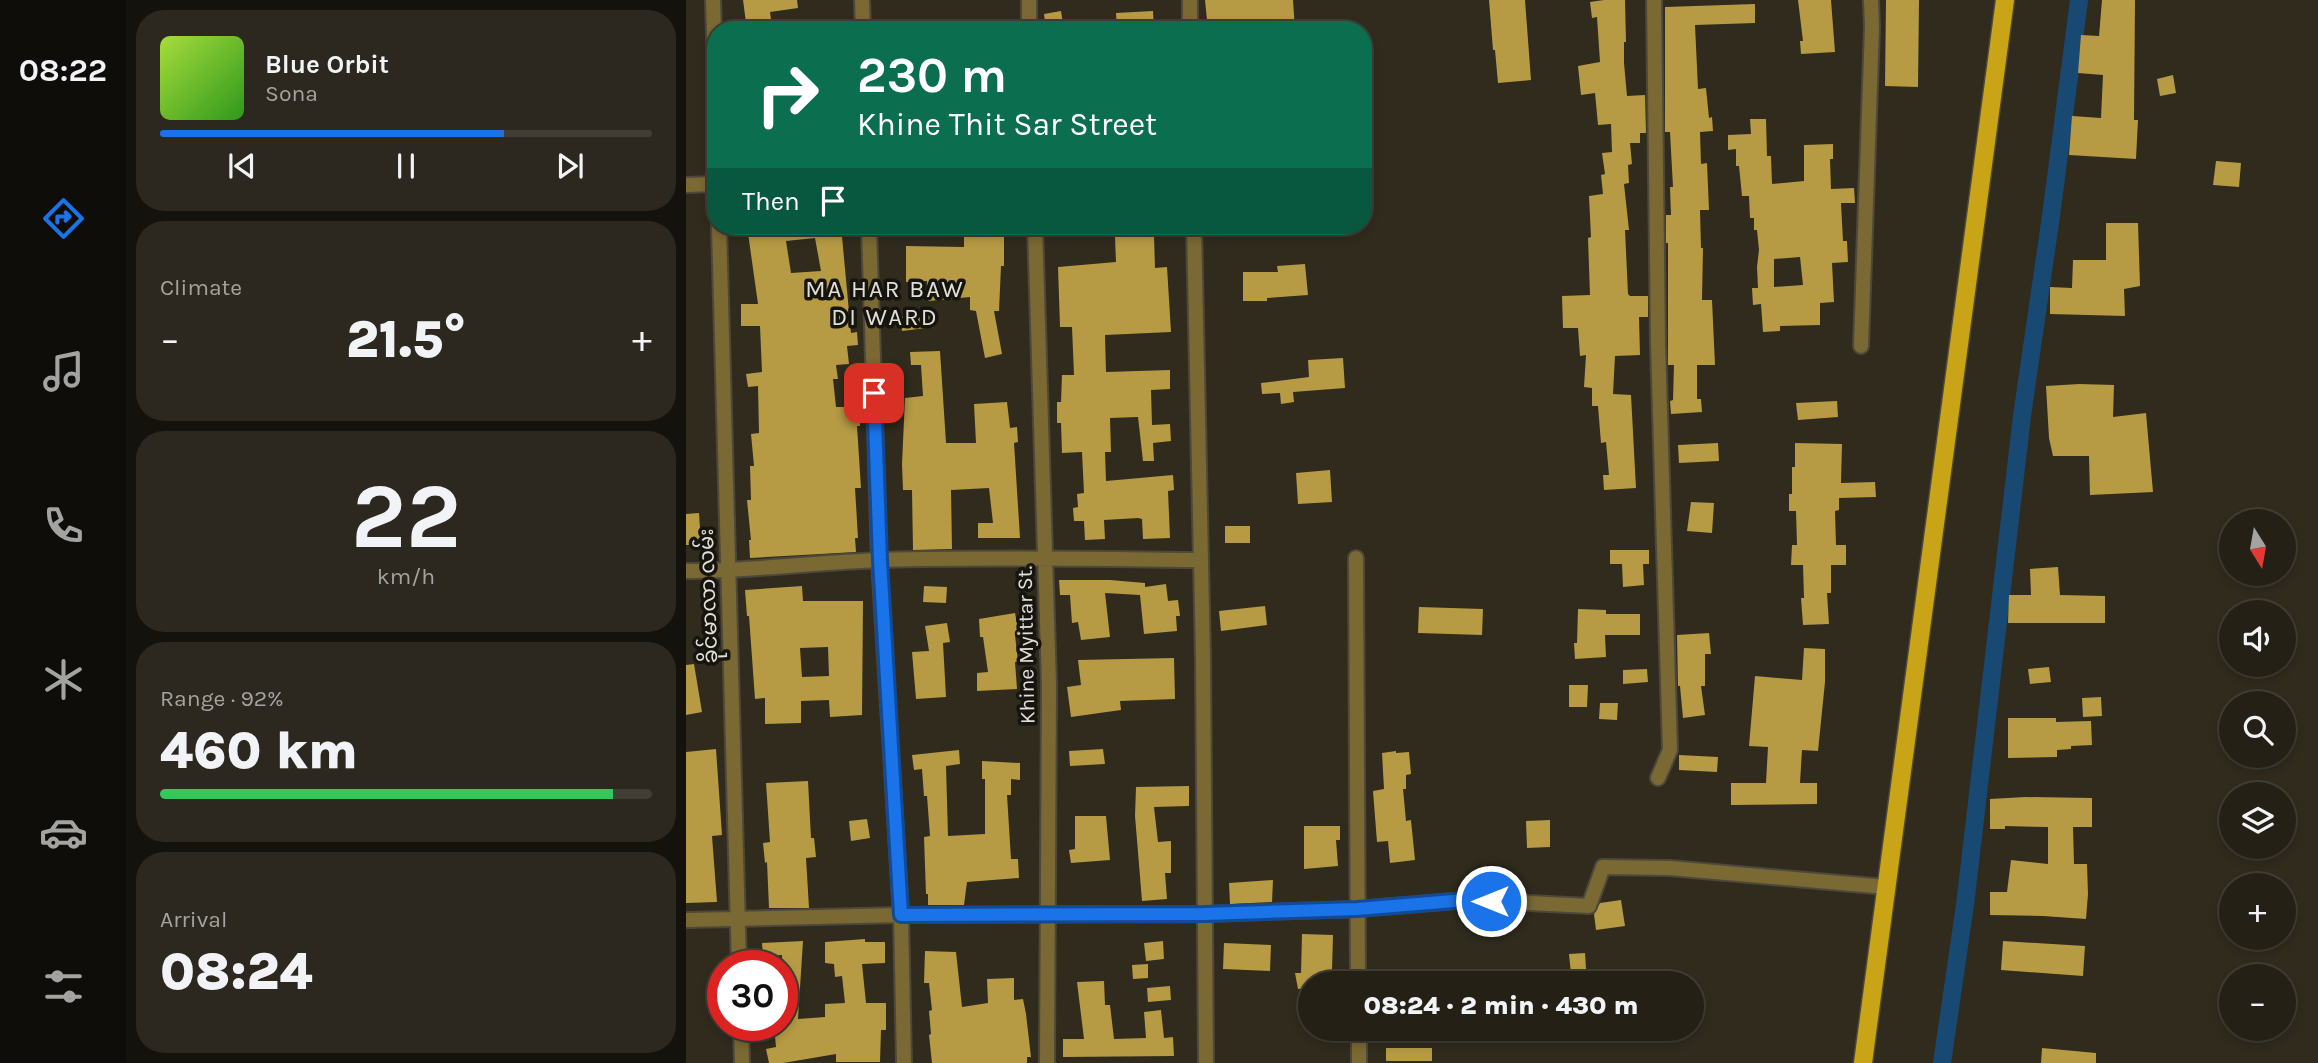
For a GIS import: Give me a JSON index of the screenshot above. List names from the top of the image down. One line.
{"streets":{"street":["ခိုင်မာလာ လမ်း","Khine Myittar St."]},"districts":["MA HAR BAW DI WARD"],"north":"bottom","page":{"tabs":"08:22","turn":["230 m","Khine Thit Sar Street"],"song":["Blue Orbit","Sona"],"then":"Then","tile":["Climate",["22","km/h"],["Range · 92%","460 km"],["Arrival","08:24"]],"heat":["−","21.5°","+"],"map_buttons":["+","−"],"limit":"30","trip":"08:24 · 2 min · 430 m"}}
